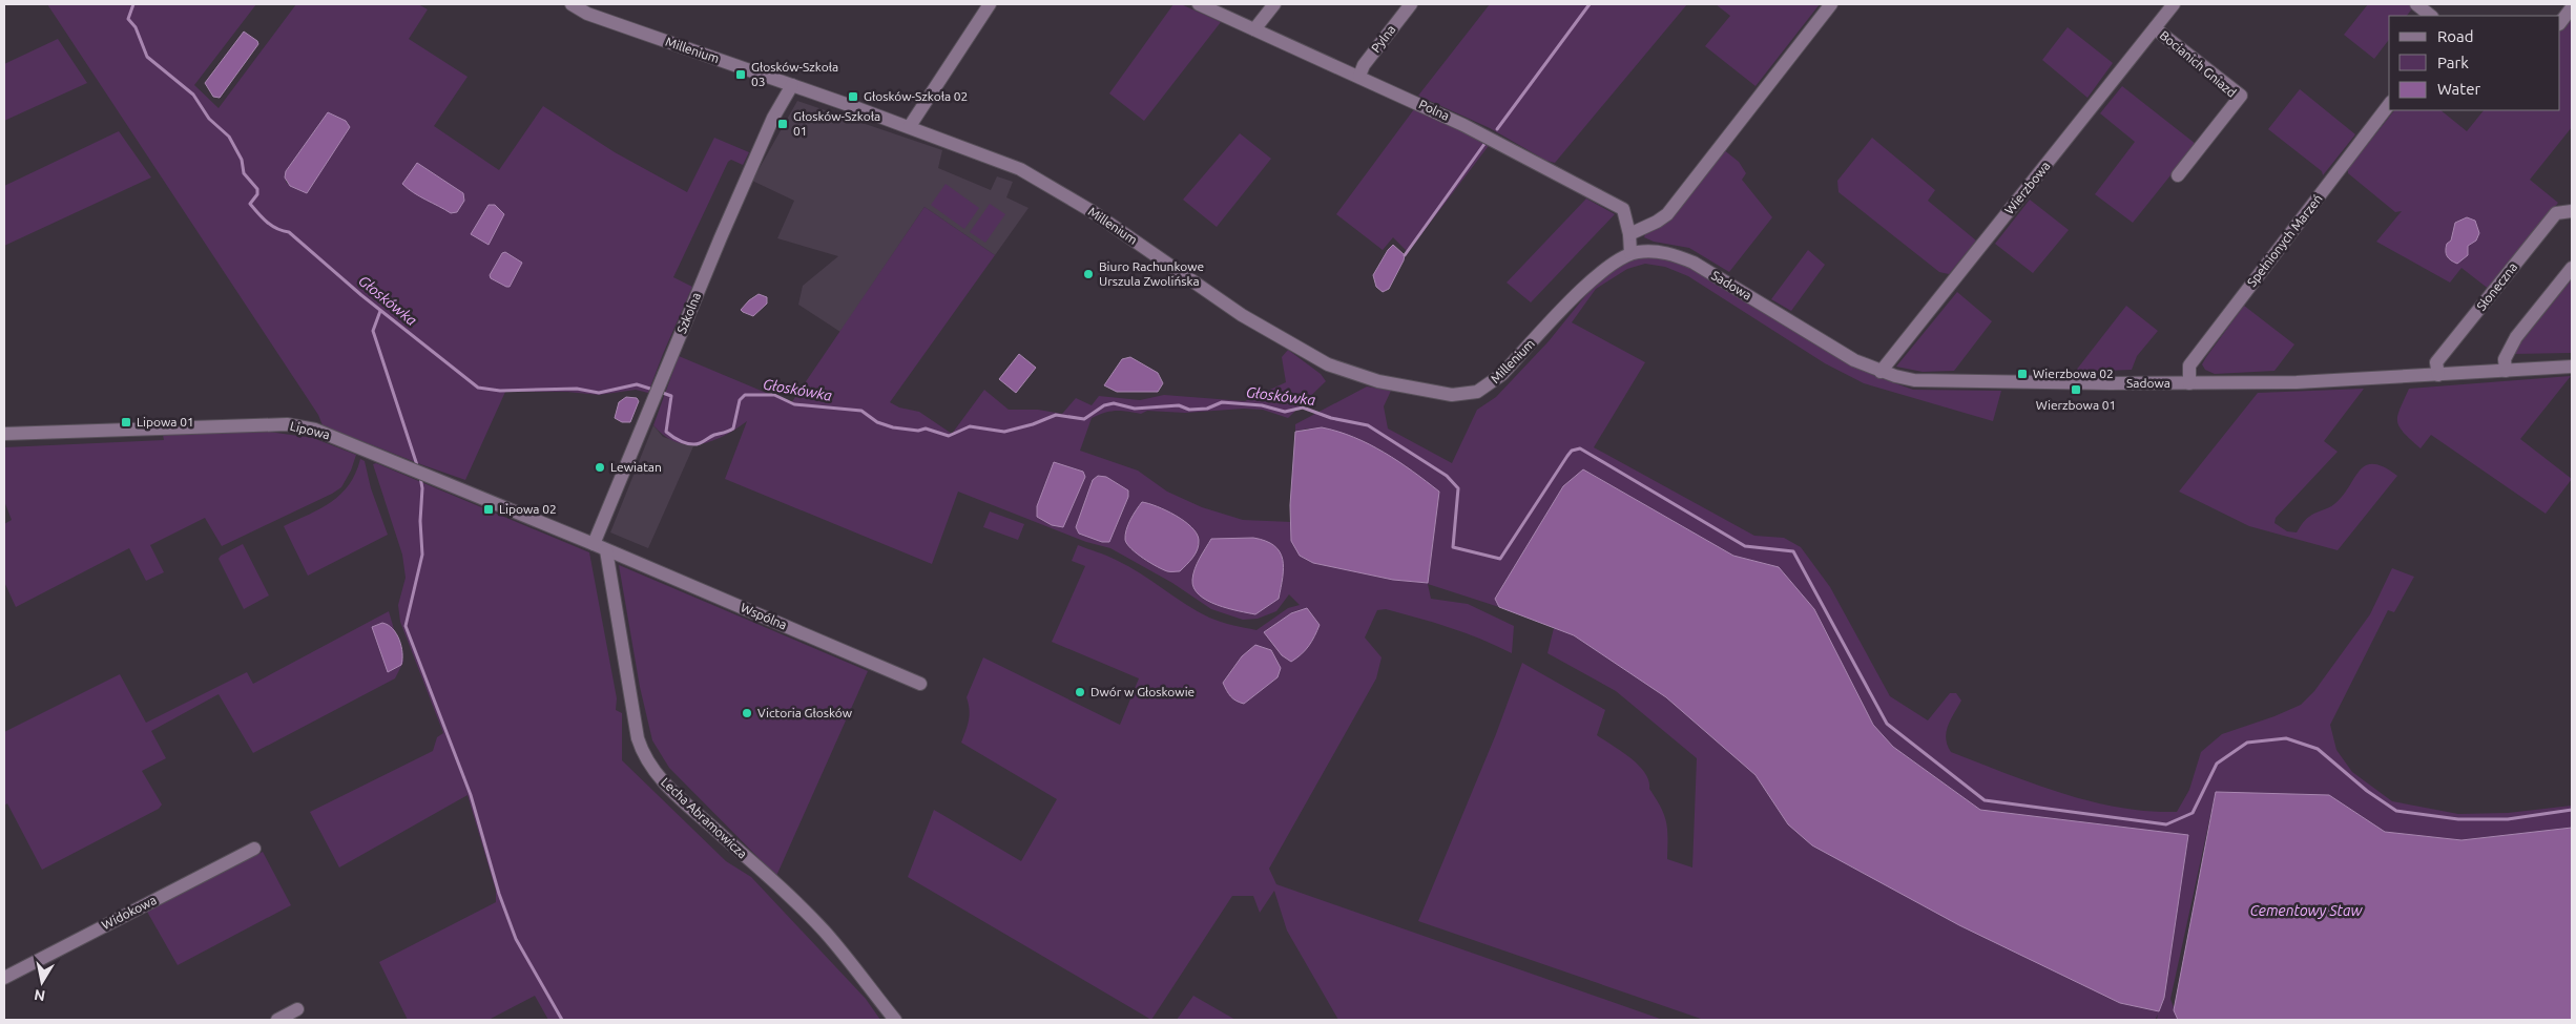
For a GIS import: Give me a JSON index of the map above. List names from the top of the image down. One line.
{"streets":{"street":["Pylna","Millenium","Bocianich Gniazd","Polna","Wierzbowa","Spełnionych Marzeń","Sadowa","Słoneczna","Szkolna","Lipowa","Wspólna","Lecha Abramowicza","Widokowa"]},"crossings":[["Pylna","Polna"],["Millenium","Polna"],["Millenium","Sadowa"],["Millenium","Szkolna"],["Bocianich Gniazd","Wierzbowa"],["Polna","Sadowa"],["Wierzbowa","Sadowa"],["Spełnionych Marzeń","Sadowa"],["Sadowa","Słoneczna"],["Szkolna","Lipowa"],["Wspólna","Lecha Abramowicza"]],"water":["Głoskówka","Cementowy Staw"],"places":{"transit":["Głosków-Szkoła 03","Głosków-Szkoła 02","Głosków-Szkoła 01","Wierzbowa 02","Wierzbowa 01","Lipowa 01","Lipowa 02"],"other":["Biuro Rachunkowe Urszula Zwolińska","Lewiatan","Dwór w Głoskowie","Victoria Głosków"]},"legend":["Road","Park","Water"],"north":"bottom"}
